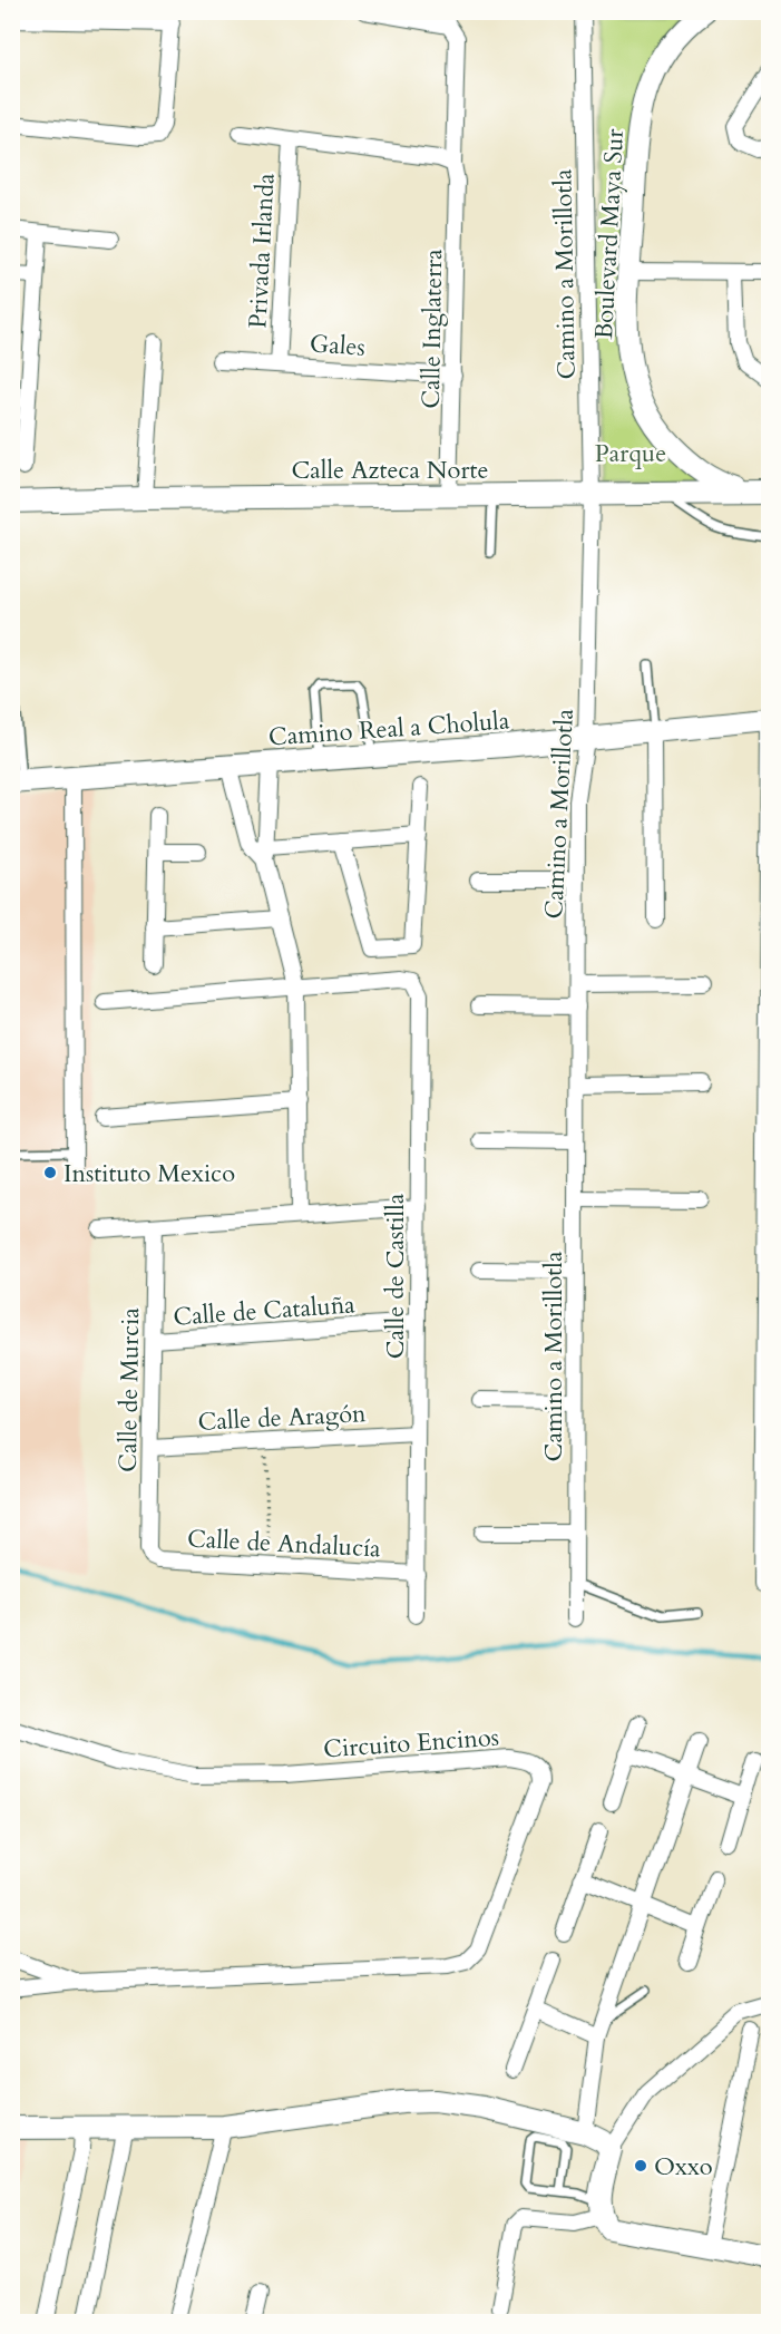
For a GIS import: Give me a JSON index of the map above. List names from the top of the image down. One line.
{"streets":{"main road":["Boulevard Maya Sur","Calle Azteca Norte","Camino Real a Cholula"],"street":["Privada Irlanda","Camino a Morillotla","Calle Inglaterra","Gales","Calle de Castilla","Calle de Cataluña","Calle de Murcia","Calle de Aragón","Calle de Andalucía","Circuito Encinos"]},"crossings":[["Boulevard Maya Sur","Calle Azteca Norte"],["Privada Irlanda","Gales"],["Camino a Morillotla","Calle Azteca Norte"],["Camino a Morillotla","Camino Real a Cholula"],["Calle Inglaterra","Gales"],["Calle Inglaterra","Calle Azteca Norte"],["Calle de Castilla","Calle de Cataluña"],["Calle de Castilla","Calle de Aragón"],["Calle de Castilla","Calle de Andalucía"],["Calle de Cataluña","Calle de Murcia"],["Calle de Murcia","Calle de Aragón"],["Calle de Murcia","Calle de Andalucía"]],"parks":["Parque"],"places":["Instituto Mexico","Oxxo"]}
